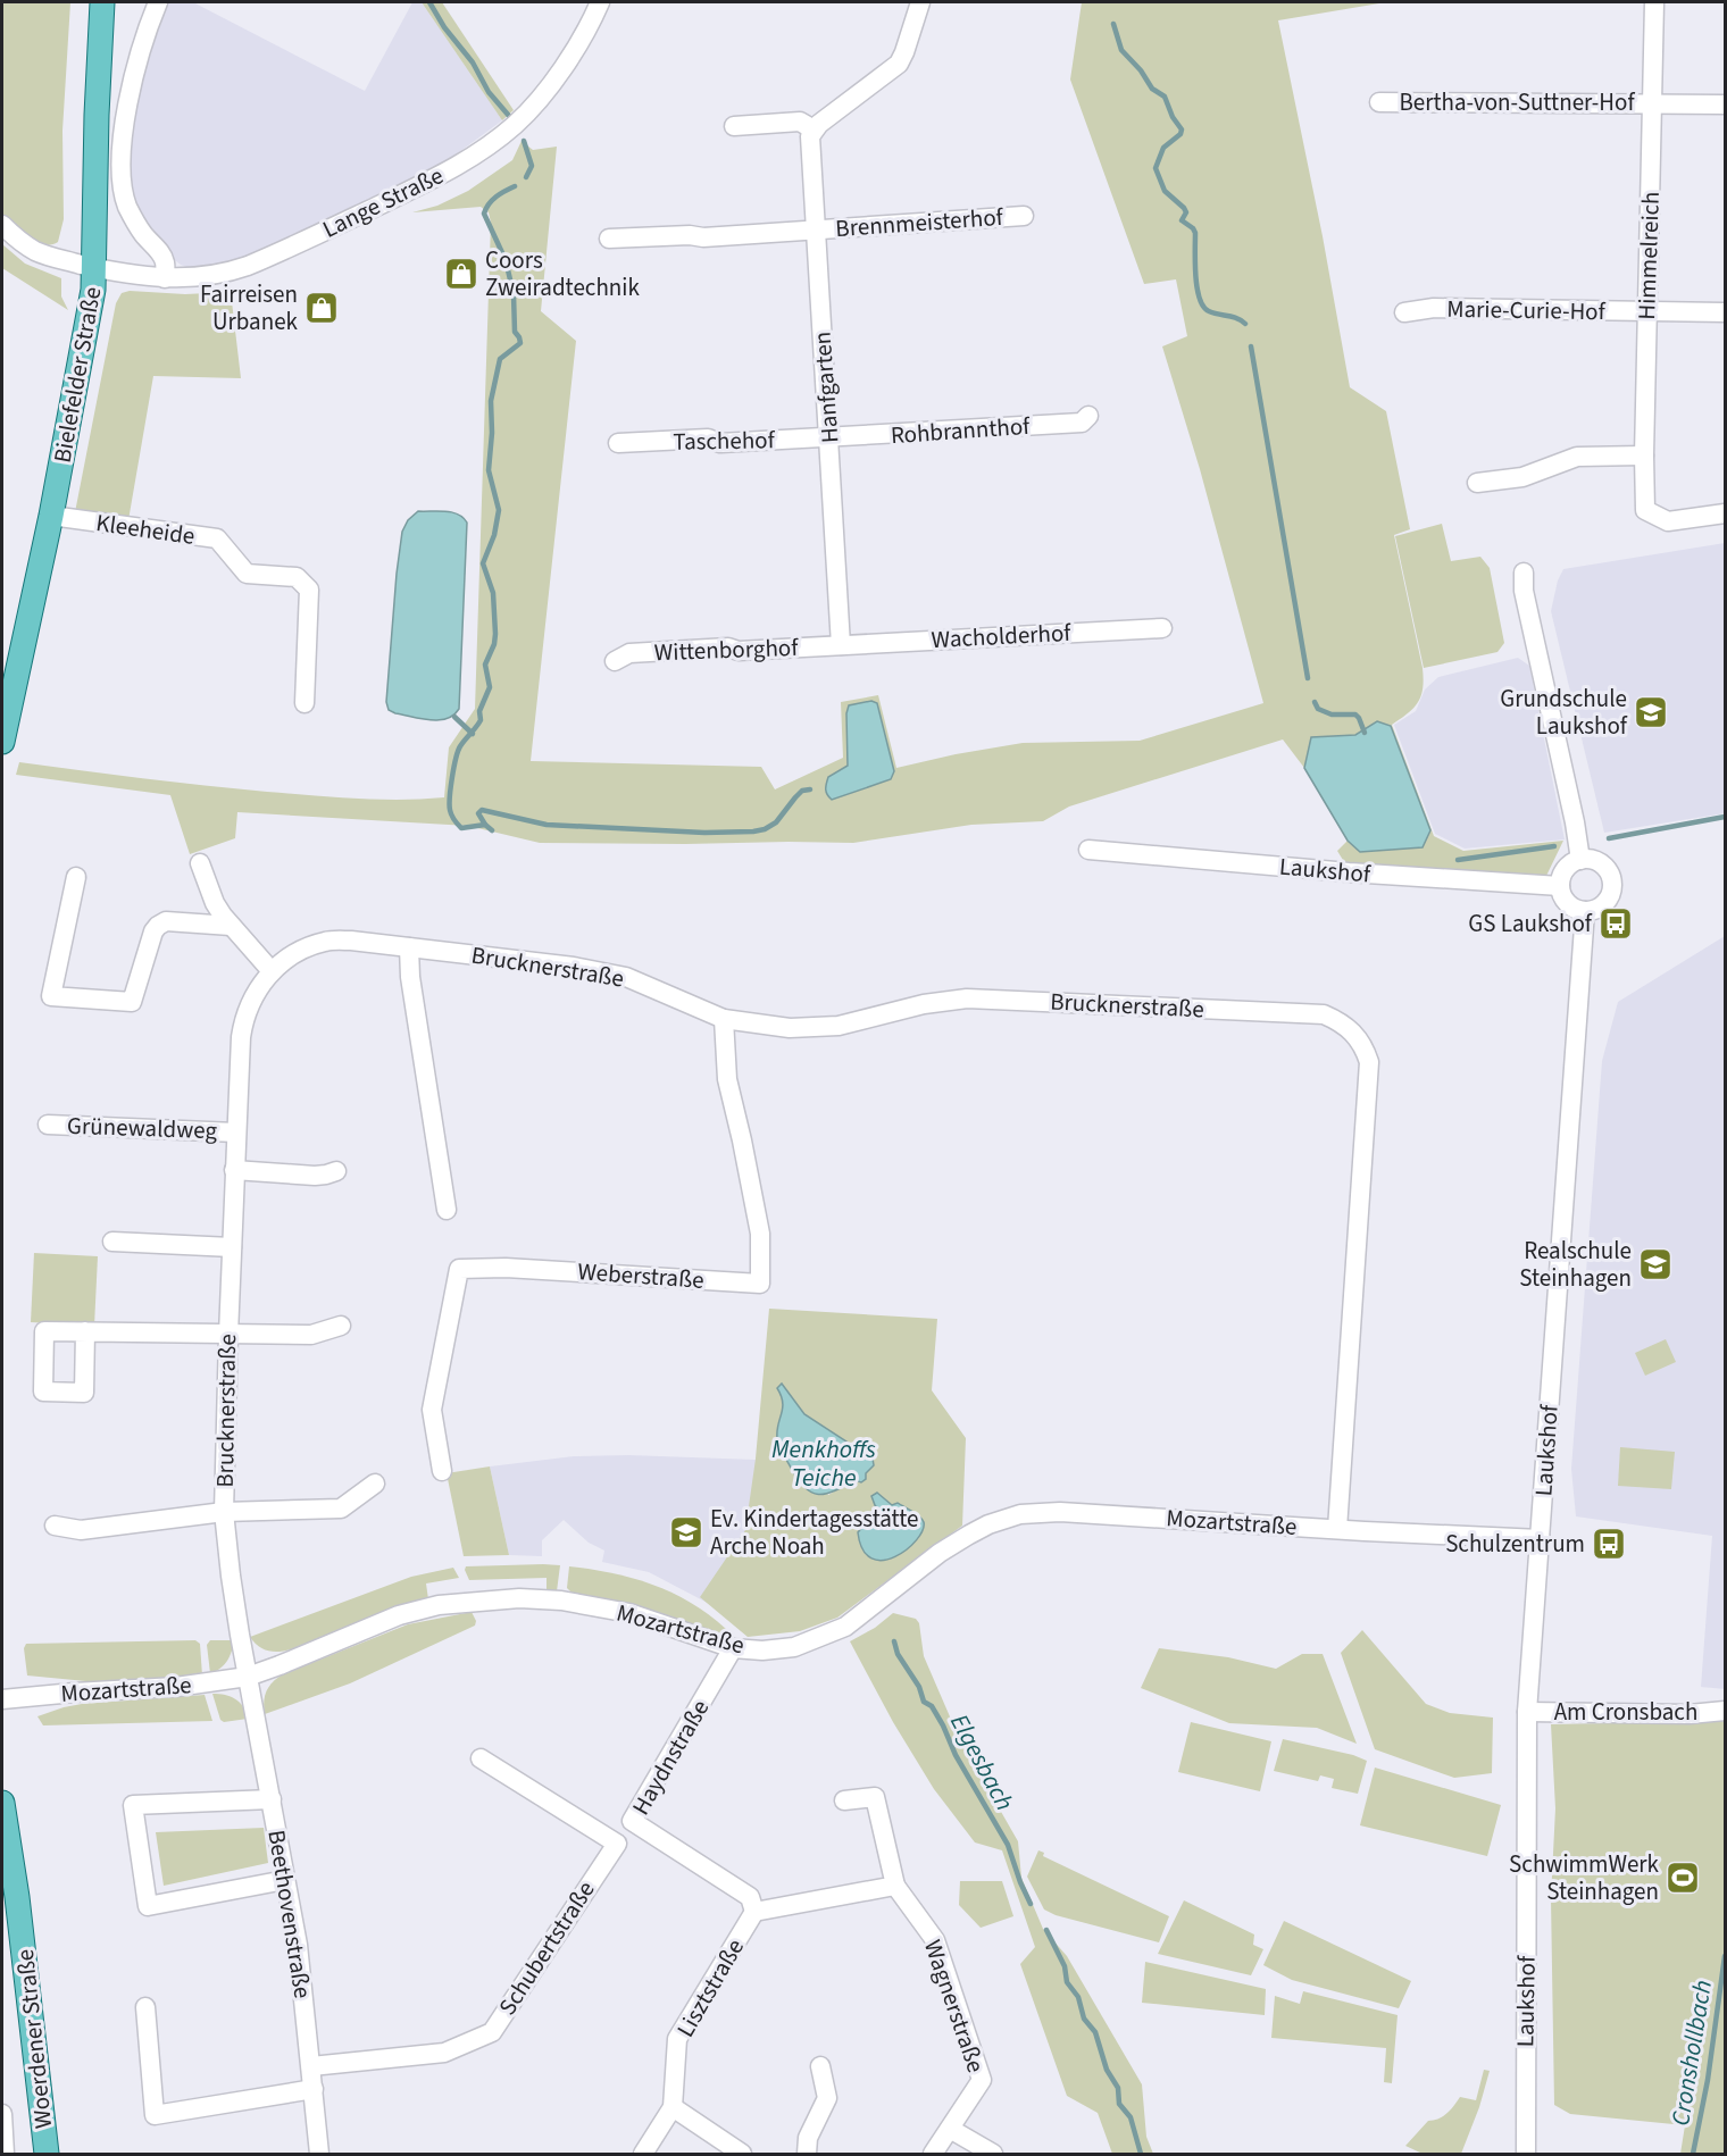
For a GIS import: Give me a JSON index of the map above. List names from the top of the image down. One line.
{"streets":{"main road":["Bielefelder Straße","Woerdener Straße"],"street":["Bertha-von-Suttner-Hof","Lange Straße","Brennmeisterhof","Himmelreich","Marie-Curie-Hof","Hanfgarten","Rohbrannthof","Taschehof","Kleeheide","Wacholderhof","Wittenborghof","Laukshof","Brucknerstraße","Grünewaldweg","Weberstraße","Mozartstraße","Am Cronsbach","Haydnstraße","Beethovenstraße","Schubertstraße","Lisztstraße","Wagnerstraße"]},"crossings":[["Bertha-von-Suttner-Hof","Himmelreich"],["Lange Straße","Bielefelder Straße"],["Brennmeisterhof","Hanfgarten"],["Himmelreich","Marie-Curie-Hof"],["Bielefelder Straße","Kleeheide"],["Hanfgarten","Rohbrannthof"],["Hanfgarten","Taschehof"],["Hanfgarten","Wacholderhof"],["Hanfgarten","Wittenborghof"],["Rohbrannthof","Taschehof"],["Wacholderhof","Wittenborghof"],["Laukshof","Mozartstraße"],["Laukshof","Am Cronsbach"],["Brucknerstraße","Grünewaldweg"],["Brucknerstraße","Weberstraße"],["Brucknerstraße","Mozartstraße"],["Brucknerstraße","Beethovenstraße"],["Mozartstraße","Haydnstraße"],["Mozartstraße","Beethovenstraße"],["Haydnstraße","Lisztstraße"],["Beethovenstraße","Schubertstraße"]],"water":["Menkhoffs Teiche","Elgesbach","Cronshollbach"],"places":{"shop":["Coors Zweiradtechnik","Fairreisen Urbanek"],"school or university":["Grundschule Laukshof","Realschule Steinhagen","Ev. Kindertagesstätte Arche Noah"],"bus stop":["GS Laukshof","Schulzentrum"],"sports":["SchwimmWerk Steinhagen"]}}
